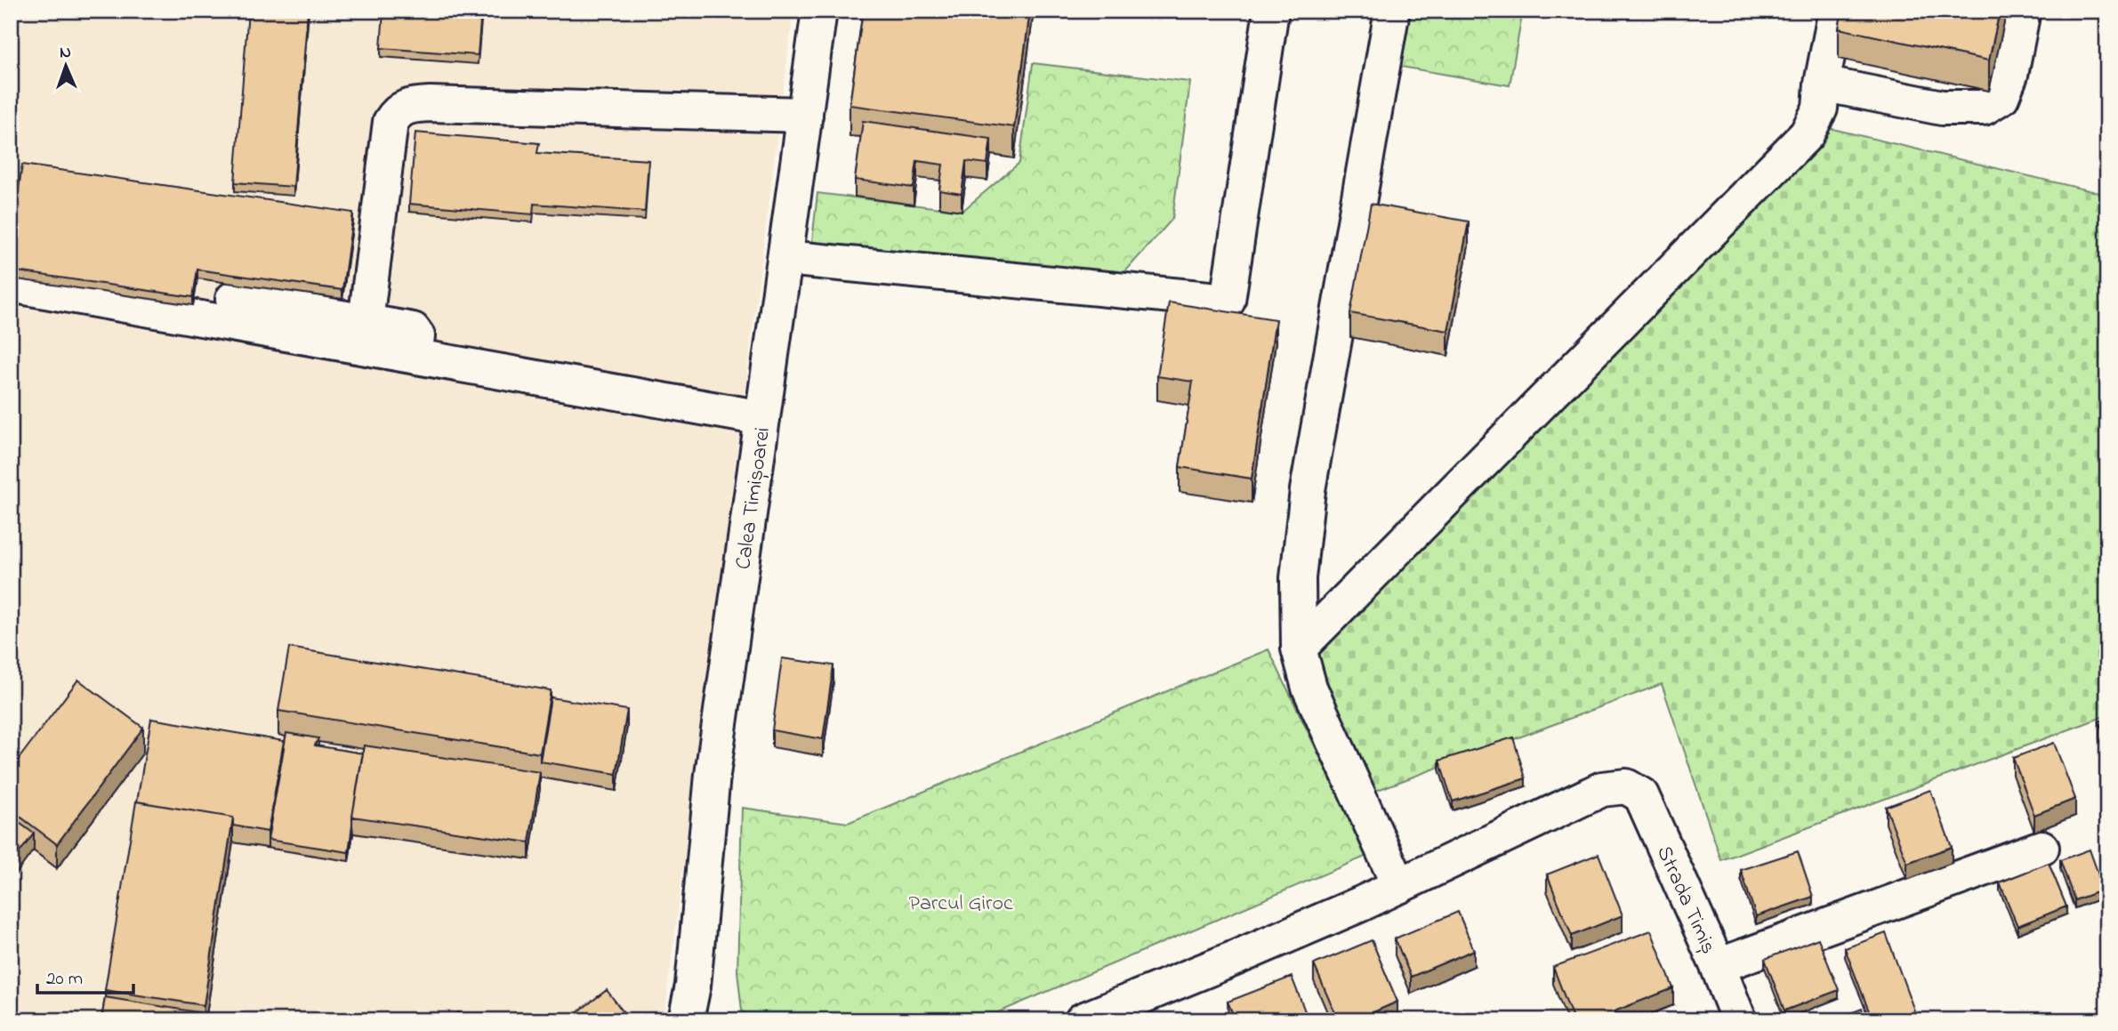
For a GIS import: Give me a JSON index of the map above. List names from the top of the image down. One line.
{"streets":{"main road":["Calea Timișoarei","Strada Timiș"]},"parks":["Parcul Giroc"],"scale_bar":"20 m","north":"top"}
